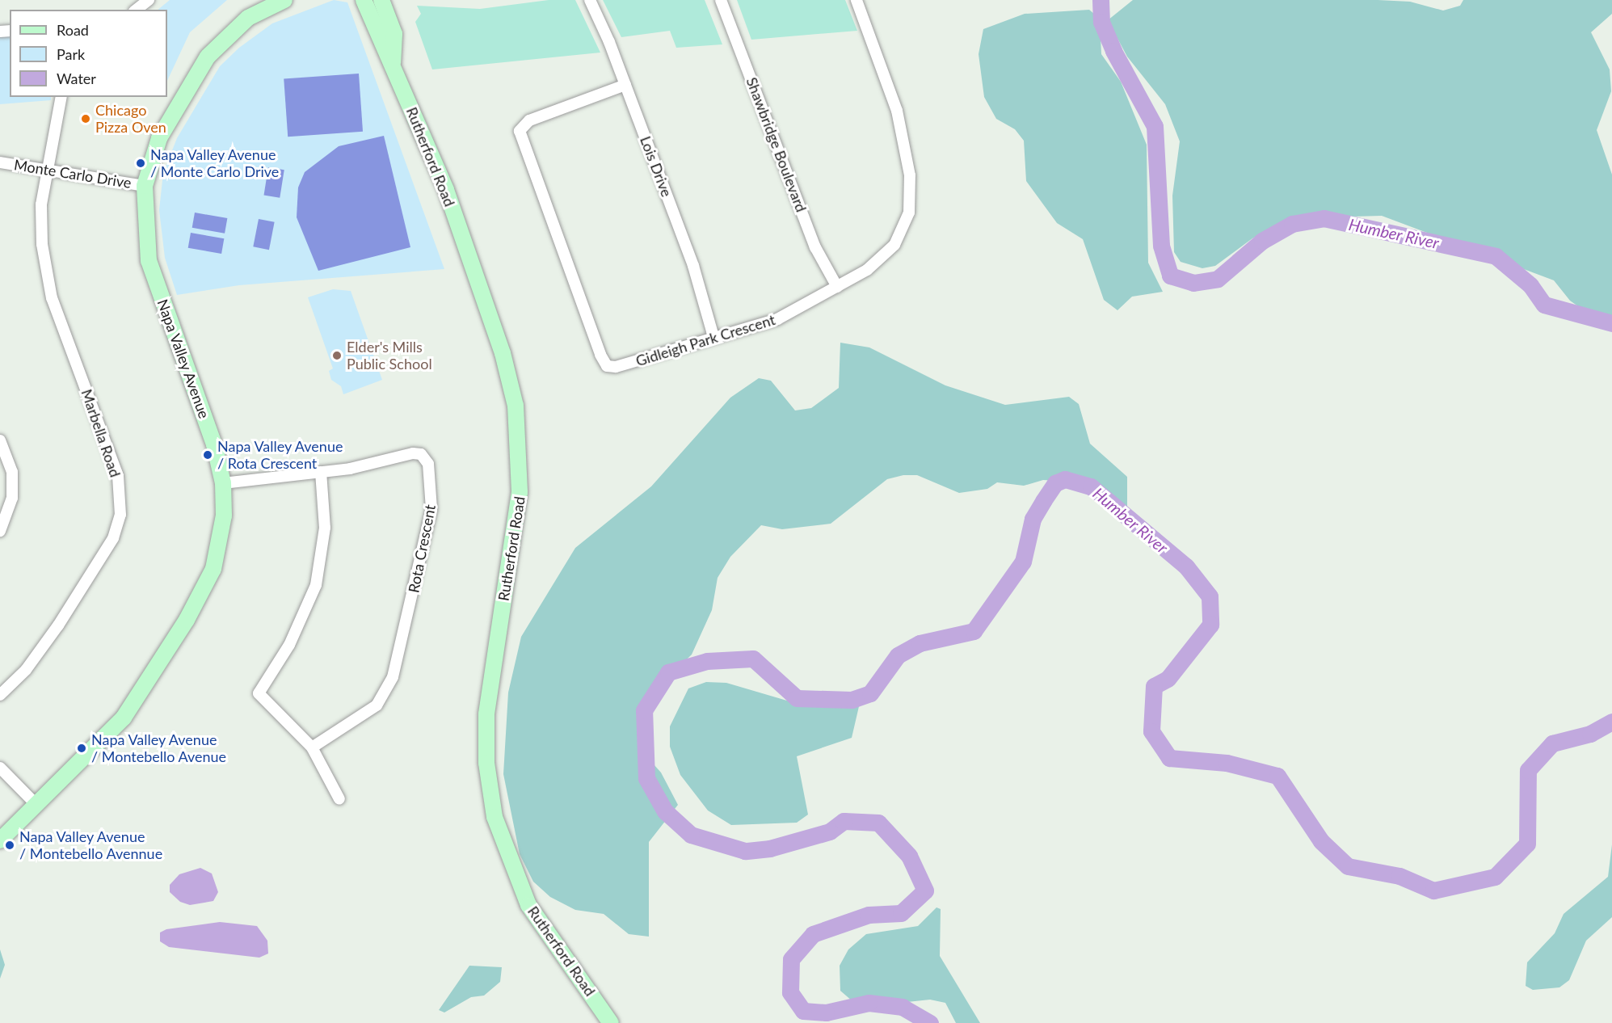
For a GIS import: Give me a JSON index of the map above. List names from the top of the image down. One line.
{"streets":{"main road":["Rutherford Road","Napa Valley Avenue"],"street":["Shawbridge Boulevard","Lois Drive","Monte Carlo Drive","Gidleigh Park Crescent","Marbella Road","Rota Crescent"]},"crossings":[["Shawbridge Boulevard","Gidleigh Park Crescent"],["Lois Drive","Gidleigh Park Crescent"],["Monte Carlo Drive","Napa Valley Avenue"],["Monte Carlo Drive","Marbella Road"],["Napa Valley Avenue","Rota Crescent"]],"water":["Humber River"],"places":["Chicago Pizza Oven","Napa Valley Avenue / Monte Carlo Drive","Elder's Mills Public School","Napa Valley Avenue / Rota Crescent","Napa Valley Avenue / Montebello Avenue","Napa Valley Avenue / Montebello Avennue"],"legend":["Road","Park","Water"]}
